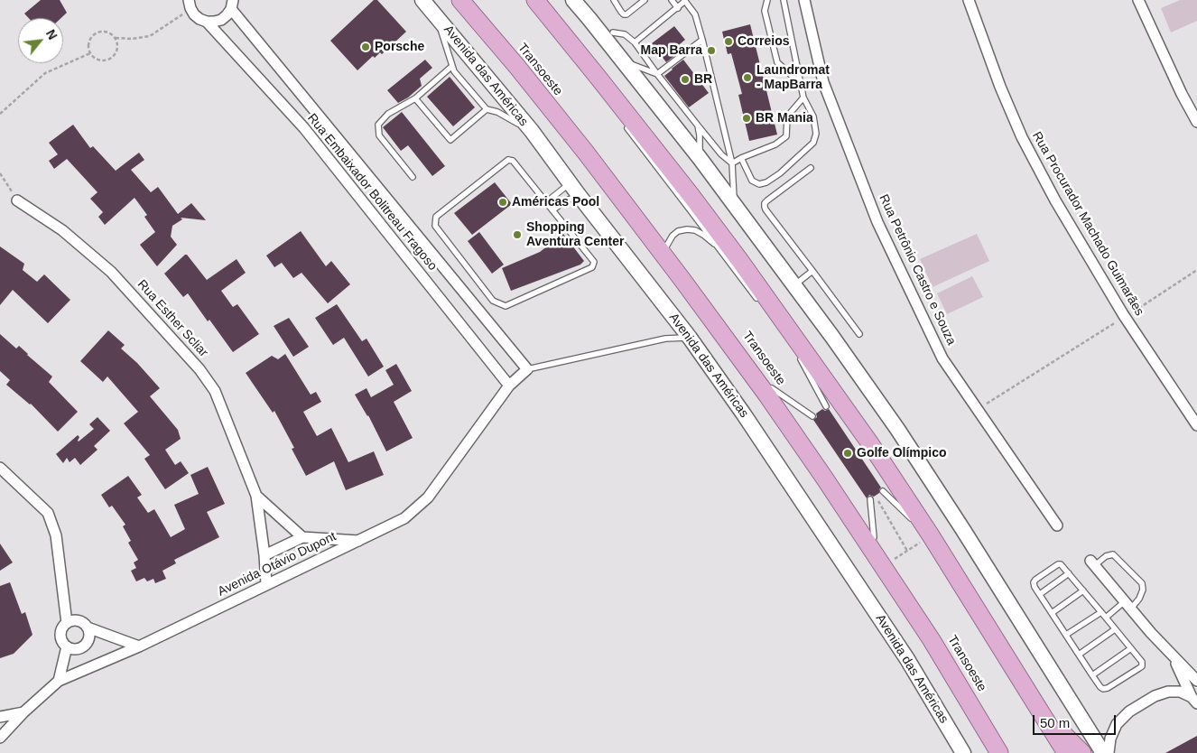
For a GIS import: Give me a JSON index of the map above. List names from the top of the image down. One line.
{"streets":{"main road":["Avenida das Américas"],"street":["Rua Embaixador Bolitreau Fragoso","Rua Procurador Machado Guimarães","Rua Petrônio Castro e Souza","Rua Esther Scliar","Avenida Otávio Dupont"],"lane":["Transoeste"]},"crossings":[["Rua Embaixador Bolitreau Fragoso","Avenida Otávio Dupont"],["Rua Esther Scliar","Avenida Otávio Dupont"]],"places":["Correios","Porsche","Map Barra","Laundromat - MapBarra","BR","BR Mania","Américas Pool","Shopping Aventura Center","Golfe Olímpico"],"scale_bar":"50 m","north":"top right"}
